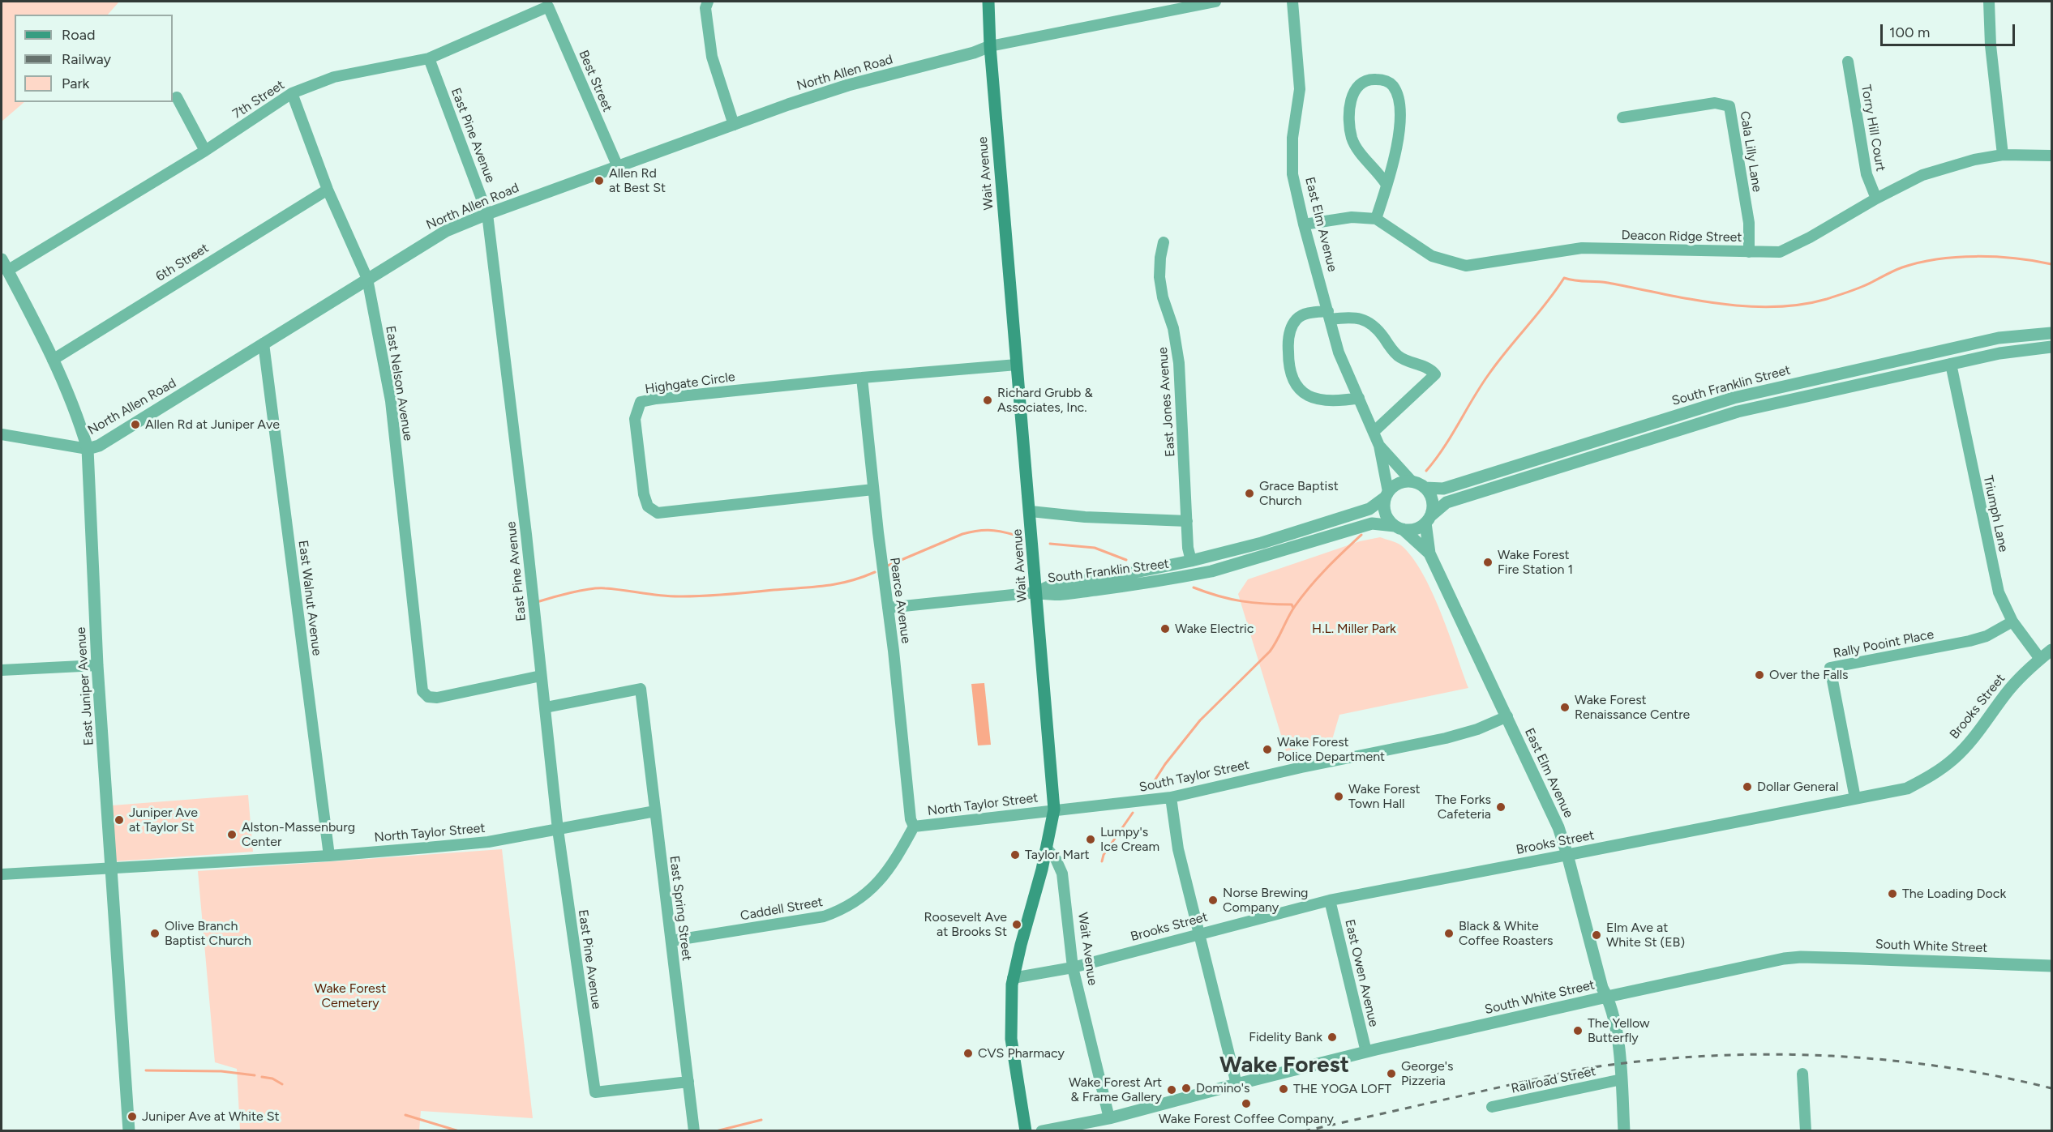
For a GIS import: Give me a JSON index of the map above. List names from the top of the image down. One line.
{"streets":{"main road":["Wait Avenue"],"street":["North Allen Road","Best Street","7th Street","Torry Hill Court","East Pine Avenue","Cala Lilly Lane","East Elm Avenue","Deacon Ridge Street","6th Street","East Nelson Avenue","Highgate Circle","South Franklin Street","East Jones Avenue","Triumph Lane","East Walnut Avenue","Pearce Avenue","Rally Pooint Place","East Juniper Avenue","Brooks Street","South Taylor Street","North Taylor Street","East Spring Street","Caddell Street","South White Street","East Owen Avenue","Railroad Street"]},"crossings":[["North Allen Road","Best Street"],["North Allen Road","East Pine Avenue"],["North Allen Road","Wait Avenue"],["North Allen Road","East Nelson Avenue"],["North Allen Road","East Walnut Avenue"],["North Allen Road","East Juniper Avenue"],["Best Street","7th Street"],["7th Street","East Pine Avenue"],["7th Street","East Nelson Avenue"],["7th Street","East Juniper Avenue"],["Torry Hill Court","Deacon Ridge Street"],["East Pine Avenue","East Nelson Avenue"],["East Pine Avenue","North Taylor Street"],["East Pine Avenue","East Spring Street"],["Cala Lilly Lane","Deacon Ridge Street"],["Wait Avenue","Highgate Circle"],["Wait Avenue","South Franklin Street"],["Wait Avenue","Brooks Street"],["Wait Avenue","South Taylor Street"],["Wait Avenue","North Taylor Street"],["Wait Avenue","South White Street"],["East Elm Avenue","Deacon Ridge Street"],["East Elm Avenue","South Franklin Street"],["East Elm Avenue","Brooks Street"],["East Elm Avenue","South Taylor Street"],["East Elm Avenue","South White Street"],["East Elm Avenue","Railroad Street"],["6th Street","East Nelson Avenue"],["6th Street","East Juniper Avenue"],["Highgate Circle","Pearce Avenue"],["South Franklin Street","East Jones Avenue"],["South Franklin Street","Triumph Lane"],["Triumph Lane","Rally Pooint Place"],["Triumph Lane","Brooks Street"],["East Walnut Avenue","North Taylor Street"],["Pearce Avenue","North Taylor Street"],["Pearce Avenue","Caddell Street"],["Rally Pooint Place","Brooks Street"],["East Juniper Avenue","North Taylor Street"],["Brooks Street","East Owen Avenue"],["South Taylor Street","North Taylor Street"],["North Taylor Street","East Spring Street"],["North Taylor Street","Caddell Street"],["East Spring Street","Caddell Street"],["South White Street","East Owen Avenue"]],"districts":["Wake Forest"],"parks":["H.L. Miller Park","Wake Forest Cemetery"],"places":["Allen Rd at Best St","Richard Grubb & Associates, Inc.","Allen Rd at Juniper Ave","Grace Baptist Church","Wake Forest Fire Station 1","Wake Electric","Over the Falls","Wake Forest Renaissance Centre","Wake Forest Police Department","Dollar General","Wake Forest Town Hall","The Forks Cafeteria","Juniper Ave at Taylor St","Alston-Massenburg Center","Lumpy's Ice Cream","Taylor Mart","The Loading Dock","Norse Brewing Company","Roosevelt Ave at Brooks St","Olive Branch Baptist Church","Black & White Coffee Roasters","Elm Ave at White St (EB)","The Yellow Butterfly","Fidelity Bank","CVS Pharmacy","George's Pizzeria","Domino's","THE YOGA LOFT","Wake Forest Art & Frame Gallery","Wake Forest Coffee Company","Juniper Ave at White St"],"legend":["Road","Railway","Park"],"scale_bar":"100 m"}
